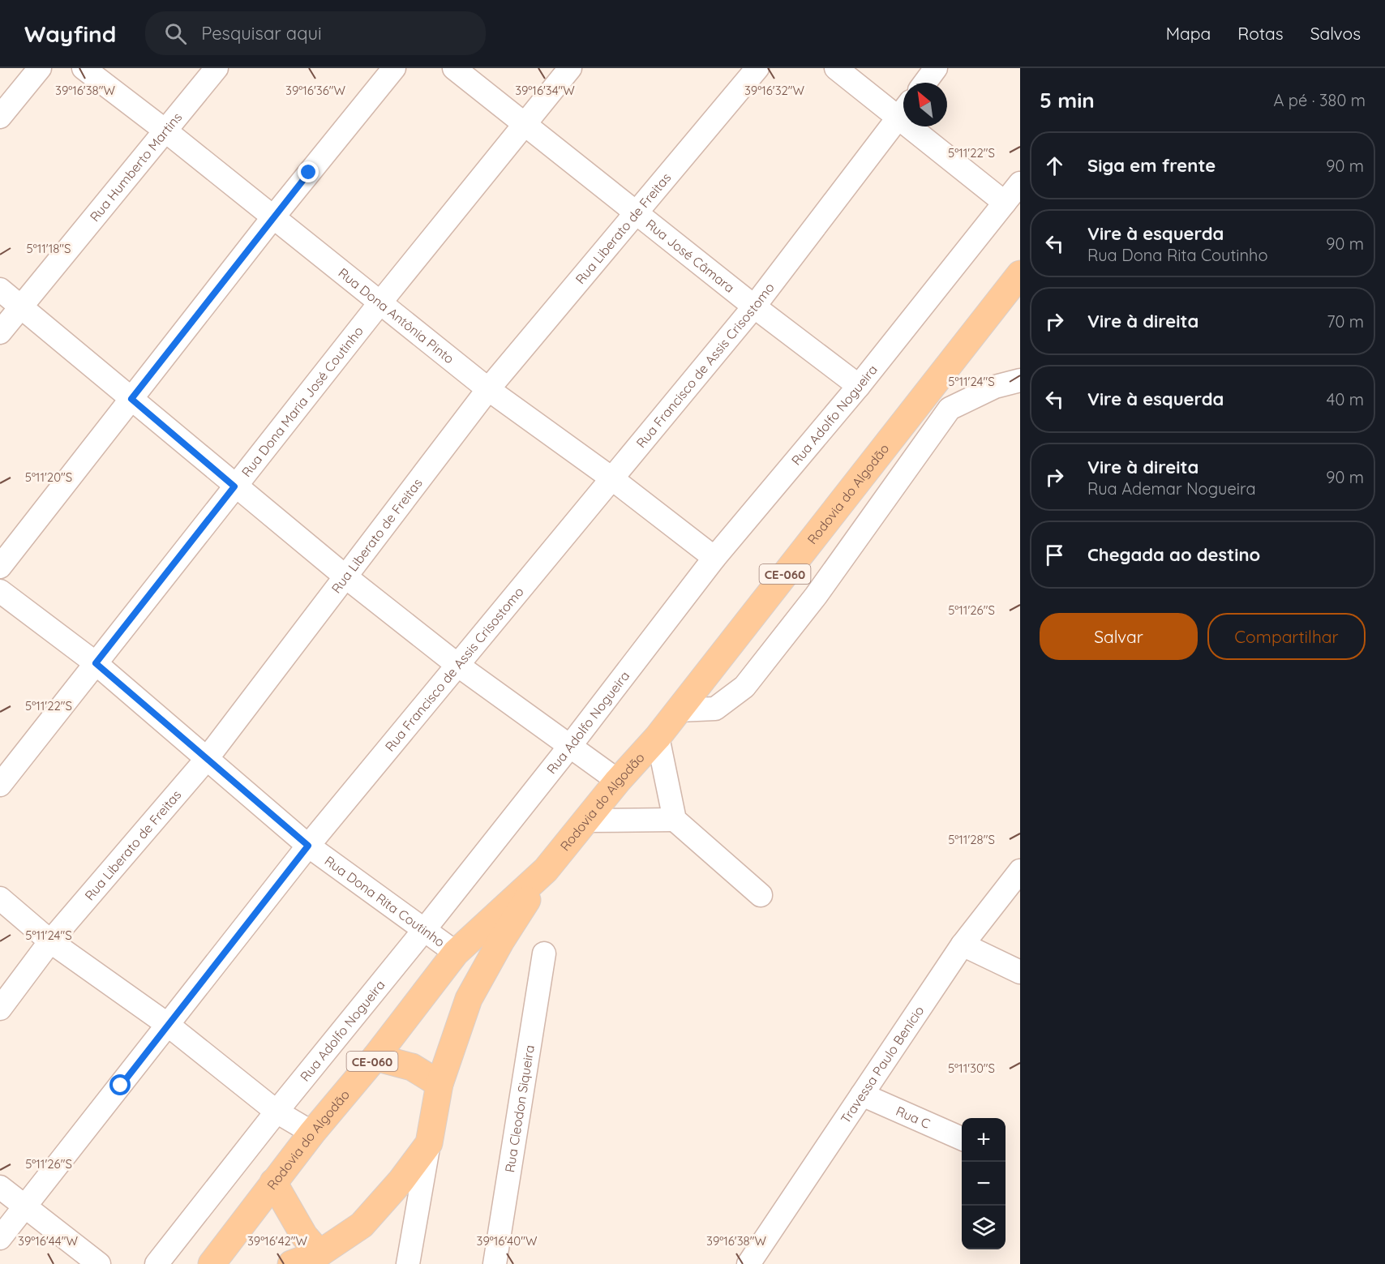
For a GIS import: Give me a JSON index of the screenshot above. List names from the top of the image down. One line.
{"streets":{"main road":["Rodovia do Algodão","CE-060"],"street":["Rua Humberto Martins","Rua Liberato de Freitas","Rua José Câmara","Rua Dona Antônia Pinto","Rua Francisco de Assis Crisostomo","Rua Dona Maria José Coutinho","Rua Adolfo Nogueira","Rua Dona Rita Coutinho","Travessa Paulo Benício","Rua Cleodon Siqueira","Rua C"]},"crossings":[["Rua Humberto Martins","Rua Dona Antônia Pinto"],["Rua Liberato de Freitas","Rua José Câmara"],["Rua Liberato de Freitas","Rua Dona Antônia Pinto"],["Rua Liberato de Freitas","Rua Dona Rita Coutinho"],["Rua José Câmara","Rua Francisco de Assis Crisostomo"],["Rua José Câmara","Rua Dona Maria José Coutinho"],["Rua José Câmara","Rua Adolfo Nogueira"],["Rua Dona Antônia Pinto","Rua Francisco de Assis Crisostomo"],["Rua Dona Antônia Pinto","Rua Dona Maria José Coutinho"],["Rua Dona Antônia Pinto","Rua Adolfo Nogueira"],["Rua Francisco de Assis Crisostomo","Rua Dona Rita Coutinho"],["Rua Dona Maria José Coutinho","Rua Dona Rita Coutinho"],["Rua Adolfo Nogueira","Rua Dona Rita Coutinho"],["Rodovia do Algodão","Rua Dona Rita Coutinho"],["Travessa Paulo Benício","Rua C"]],"north":"top left","page":{"header":"Wayfind","search":"Pesquisar aqui","nav":["Mapa","Rotas","Salvos"],"heading":["5 min","A pé · 380 m"],"list":[["Siga em frente","90 m"],["Vire à esquerda","Rua Dona Rita Coutinho","90 m"],["Vire à direita","70 m"],["Vire à esquerda","40 m"],["Vire à direita","Rua Ademar Nogueira","90 m"],"Chegada ao destino"],"buttons":["Salvar","Compartilhar"],"map_buttons":["+","−"]},"coordinates":["39°16'38\"W","39°16'36\"W","39°16'34\"W","39°16'32\"W","5°11'22\"S","5°11'18\"S","5°11'24\"S","5°11'20\"S","5°11'26\"S","5°11'28\"S","5°11'30\"S","39°16'44\"W","39°16'42\"W","39°16'40\"W"]}
